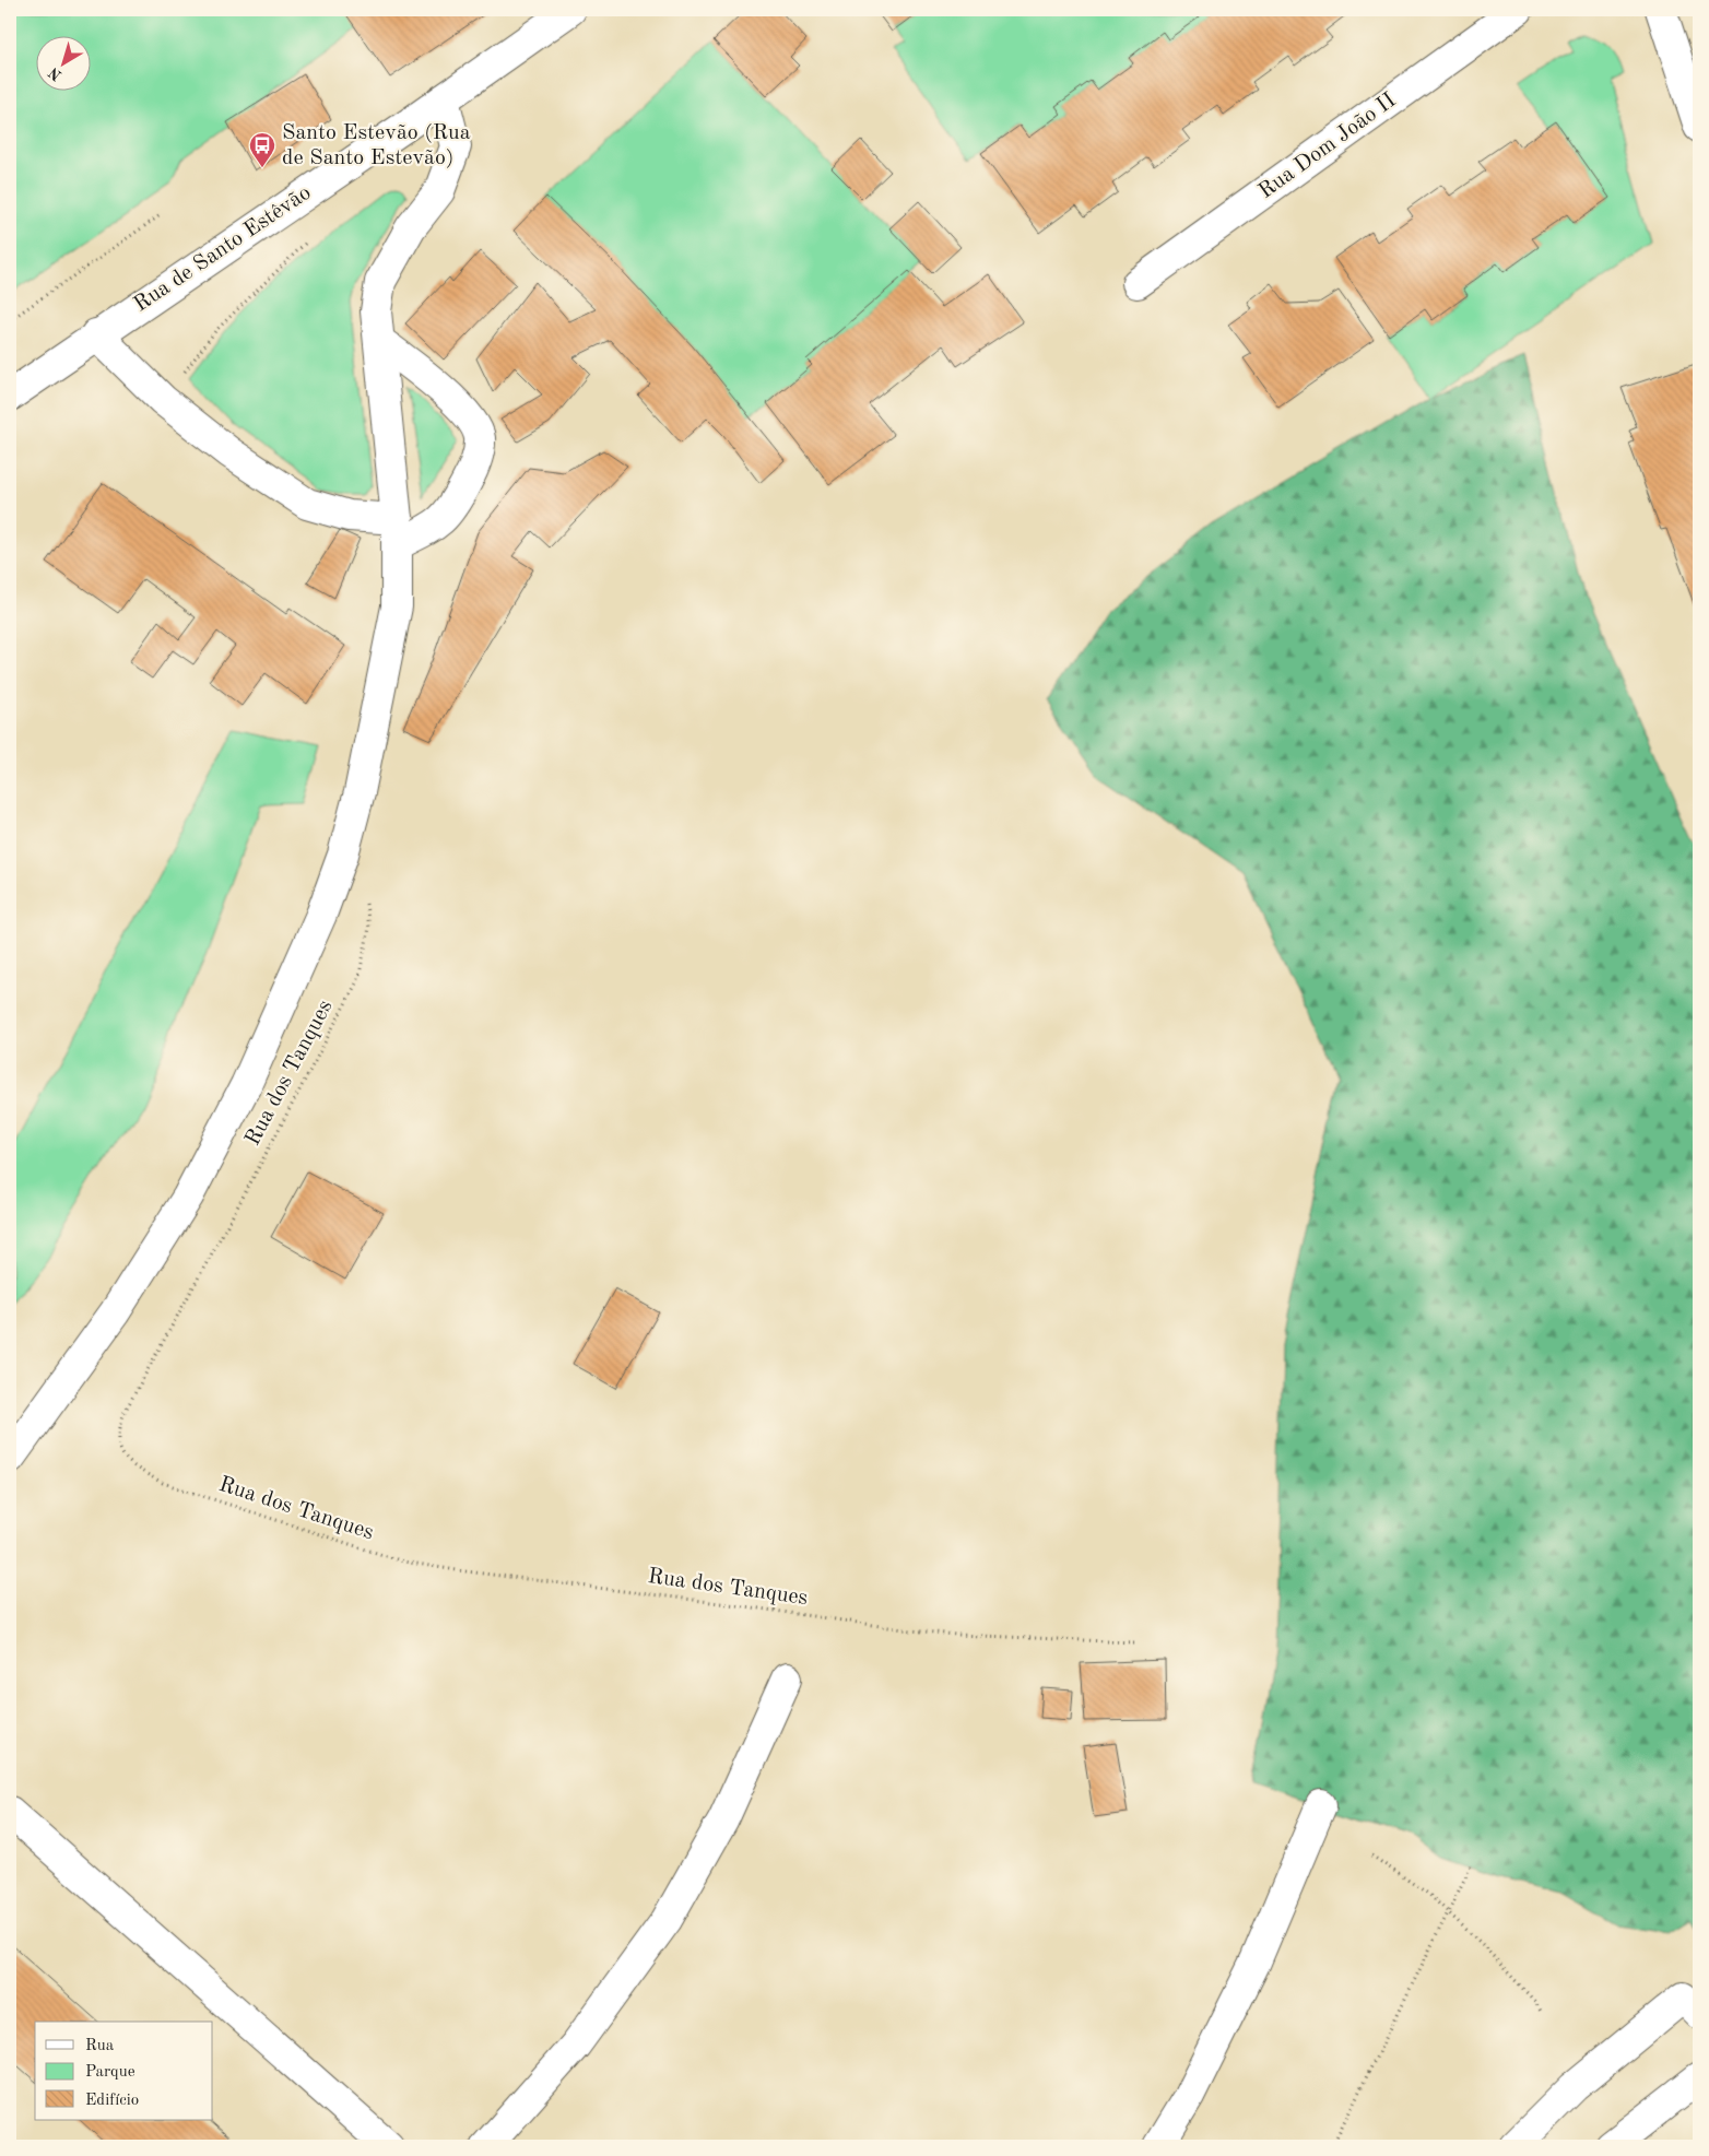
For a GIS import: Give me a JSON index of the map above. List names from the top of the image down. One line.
{"streets":{"street":["Rua Dom João II","Rua de Santo Estêvão"],"path":["Rua dos Tanques"]},"places":{"bus stop":["Santo Estevão (Rua de Santo Estevão)"]},"legend":["Rua","Parque","Edifício"],"north":"bottom left"}
